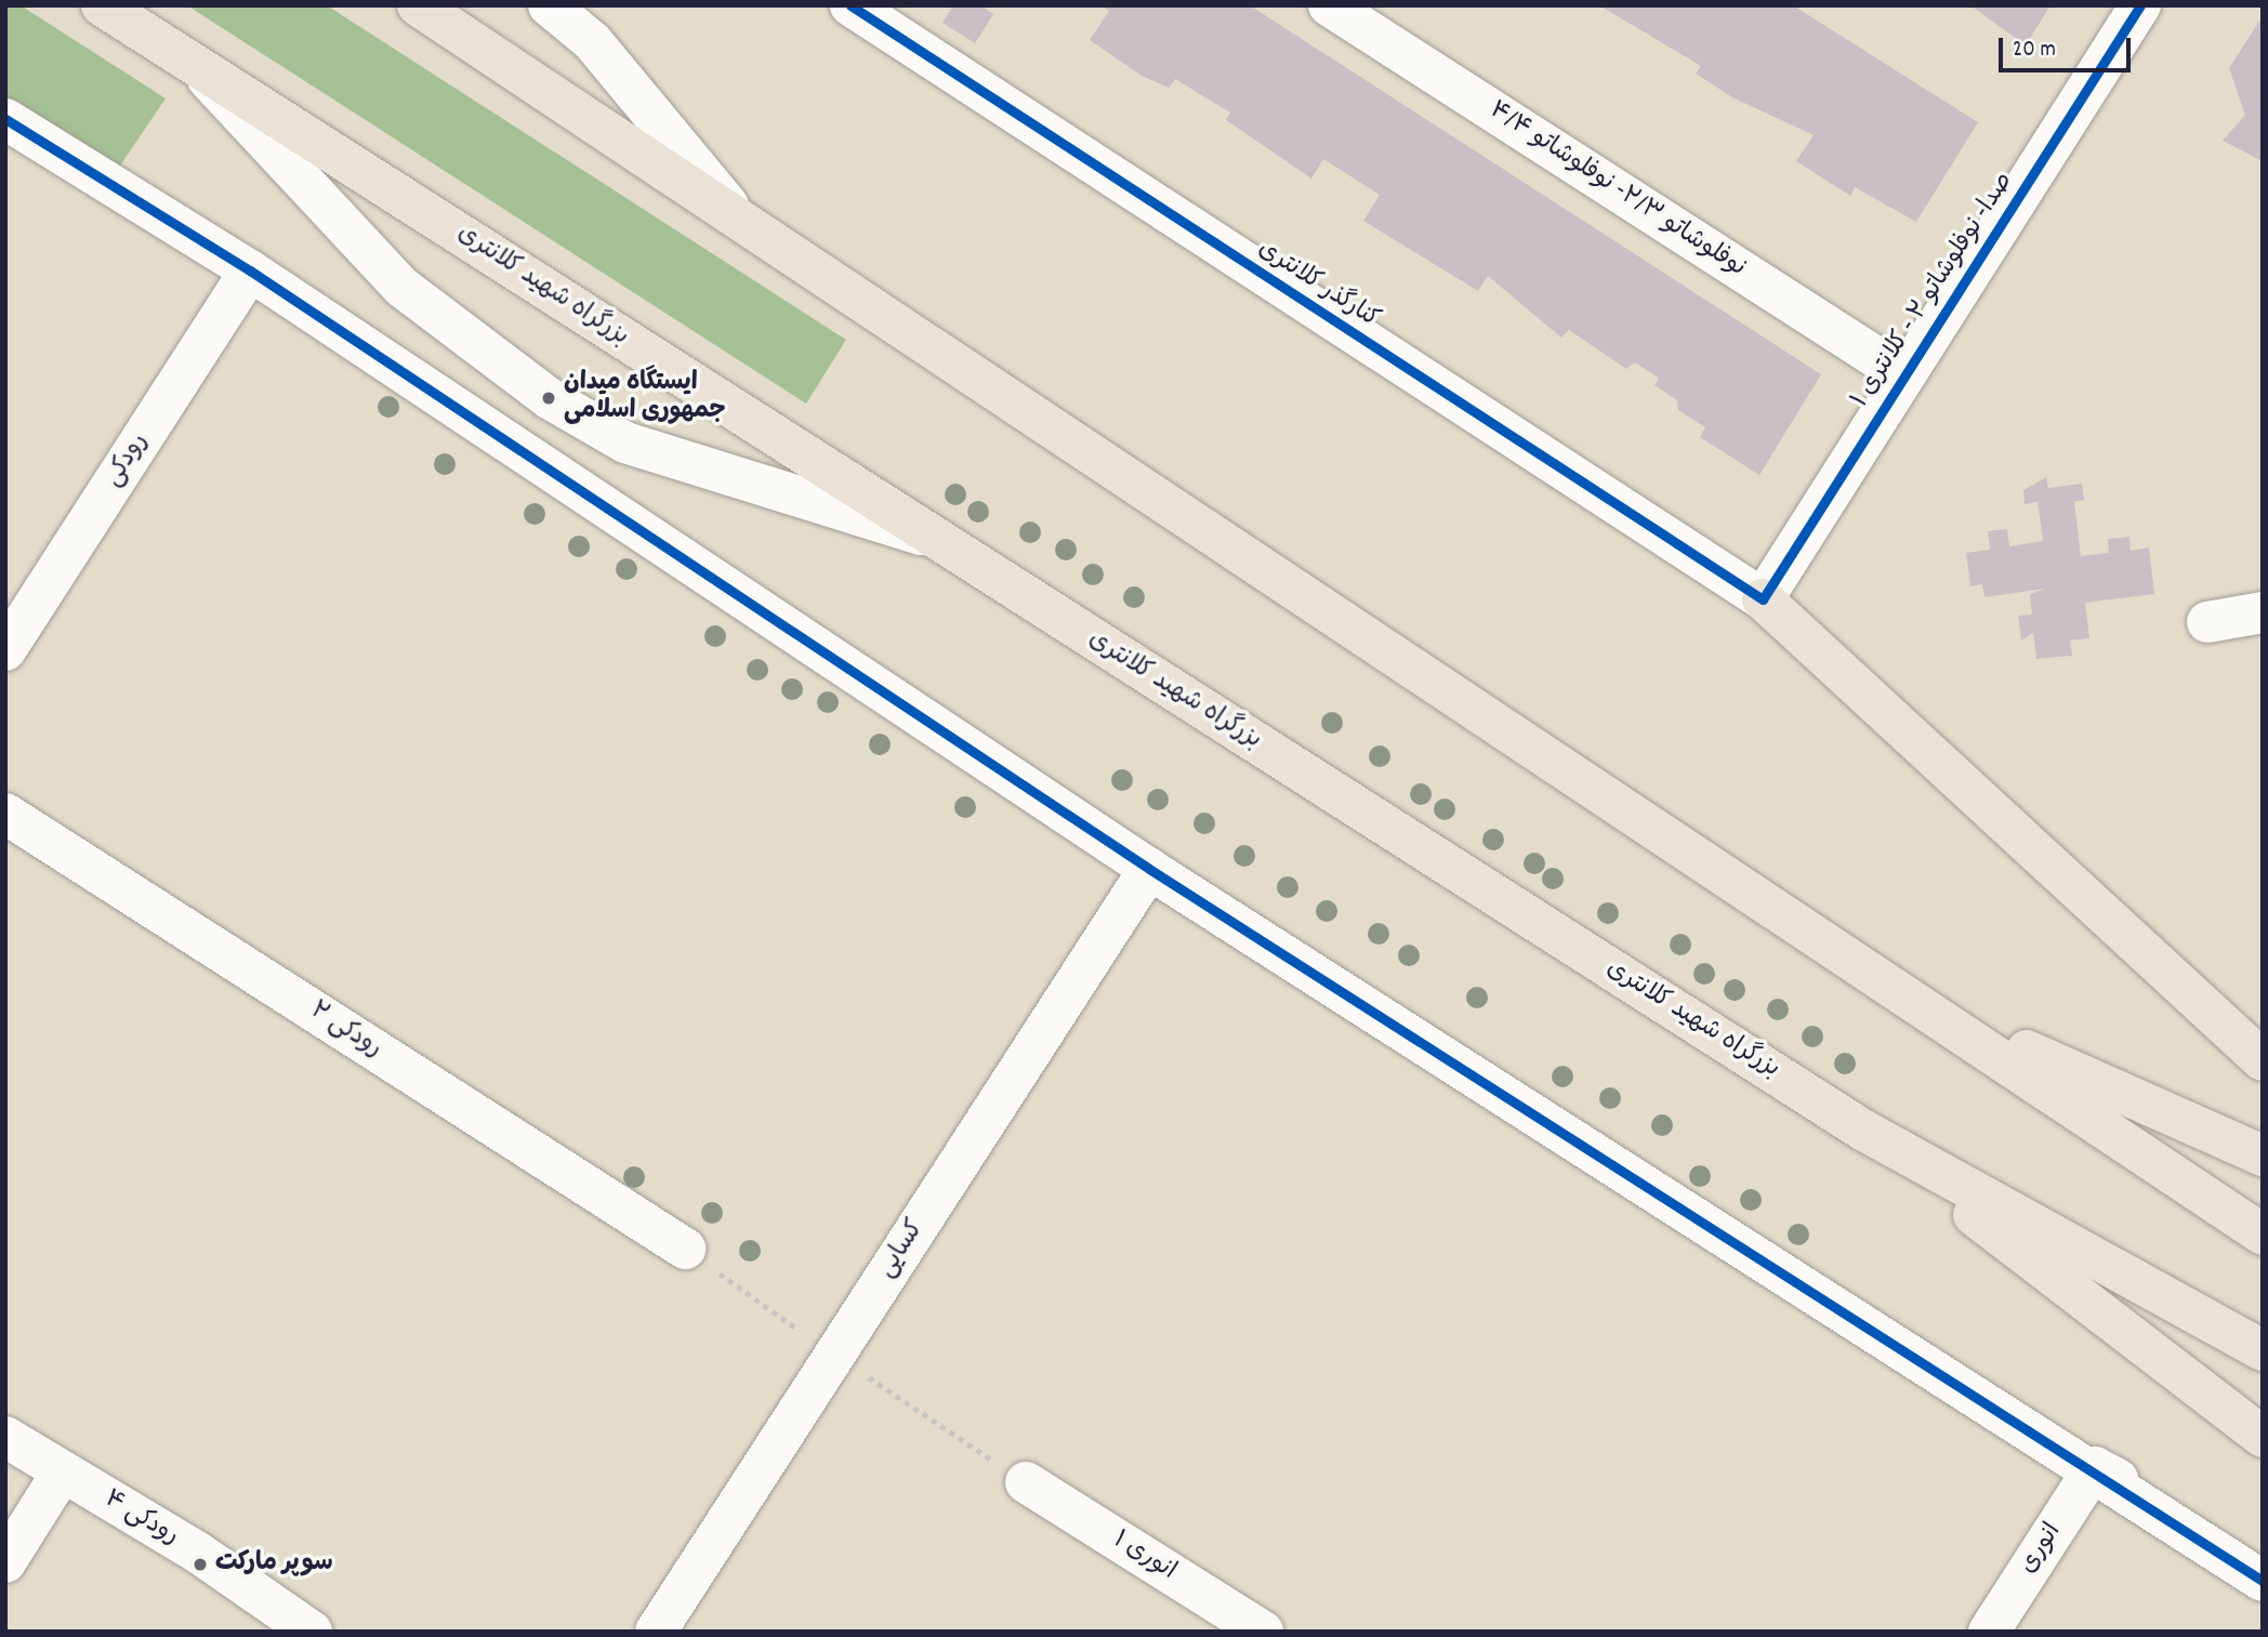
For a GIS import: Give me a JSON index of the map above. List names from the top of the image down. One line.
{"streets":{"highway":["بزرگراه شهید کلانتری"],"street":["نوفلوشاتو ۲/۳- نوفلوشاتو ۴/۴","کنارگذر کلانتری","صدا- نوفلوشاتو ۲ - کلانتری ۱","رودکی","رودکی ۲","کسایی","رودکی ۴","انوری","انوری ۱"]},"crossings":[["نوفلوشاتو ۲/۳- نوفلوشاتو ۴/۴","صدا- نوفلوشاتو ۲ - کلانتری ۱"],["کنارگذر کلانتری","صدا- نوفلوشاتو ۲ - کلانتری ۱"]],"places":["ایستگاه میدان جمهوری اسلامی","سوپر مارکت"],"scale_bar":"20 m"}
